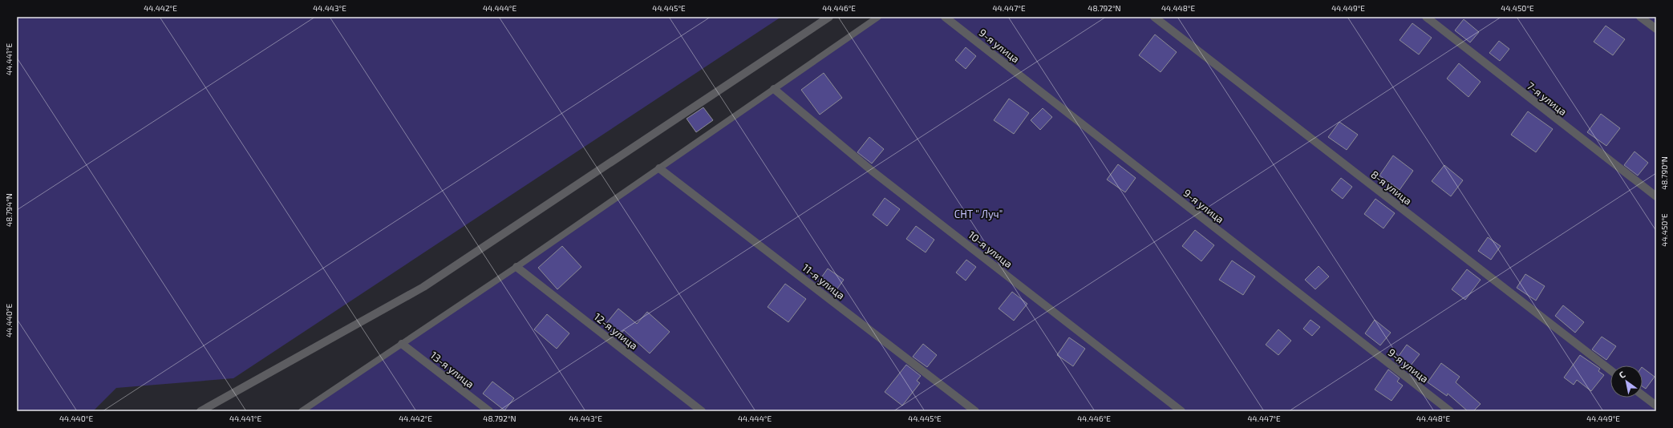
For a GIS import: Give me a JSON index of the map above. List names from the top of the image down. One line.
{"streets":{"street":["9-я улица","7-я улица","8-я улица","10-я улица","11-я улица","12-я улица","13-я улица"]},"parks":["СНТ \" Луч\""],"north":"top left","coordinates":["44.442°E","44.443°E","44.444°E","44.445°E","44.446°E","44.447°E","48.792°N","44.448°E","44.449°E","44.450°E","44.441°E","48.790°N","48.794°N","44.440°E"]}
